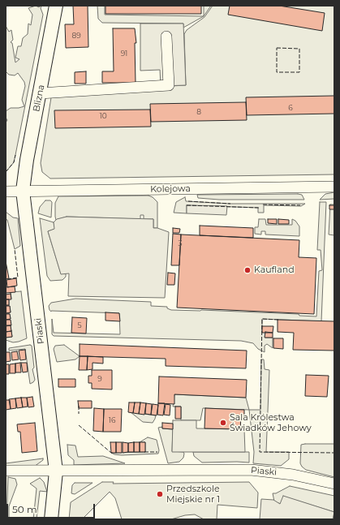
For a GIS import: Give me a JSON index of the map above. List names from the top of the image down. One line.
{"streets":{"street":["Blizna","Kolejowa","Piaski"]},"crossings":[["Blizna","Kolejowa"],["Blizna","Piaski"],["Kolejowa","Piaski"]],"places":["Kaufland","Sala Królestwa Świadków Jehowy","Przedszkole Miejskie nr 1"],"house_numbers":["89","91","6","8","10","3","5","9","16"],"scale_bar":"50 m"}
